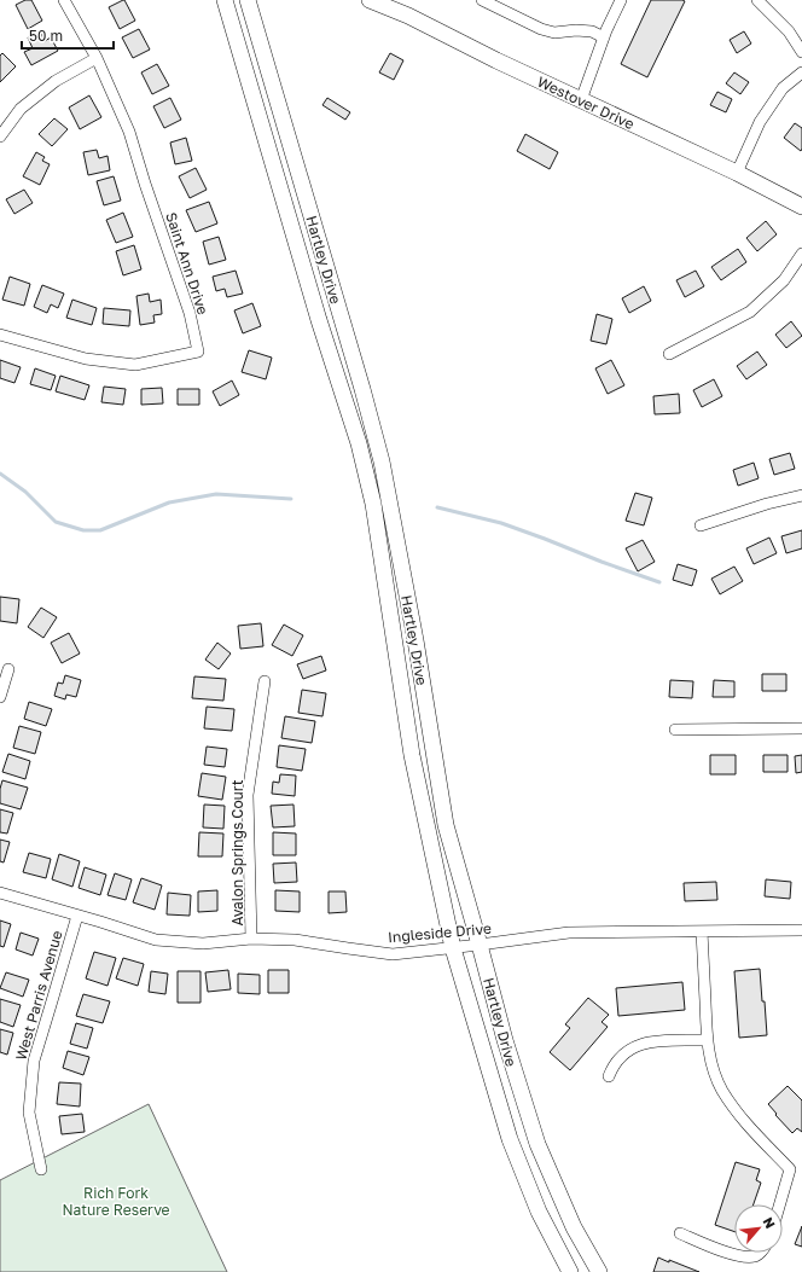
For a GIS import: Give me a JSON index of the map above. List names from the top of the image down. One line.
{"streets":{"street":["Westover Drive","Hartley Drive","Saint Ann Drive","Avalon Springs Court","Ingleside Drive","West Parris Avenue"]},"crossings":[["Hartley Drive","Ingleside Drive"],["Avalon Springs Court","Ingleside Drive"],["Ingleside Drive","West Parris Avenue"]],"parks":["Rich Fork Nature Reserve"],"scale_bar":"50 m","north":"top right"}
